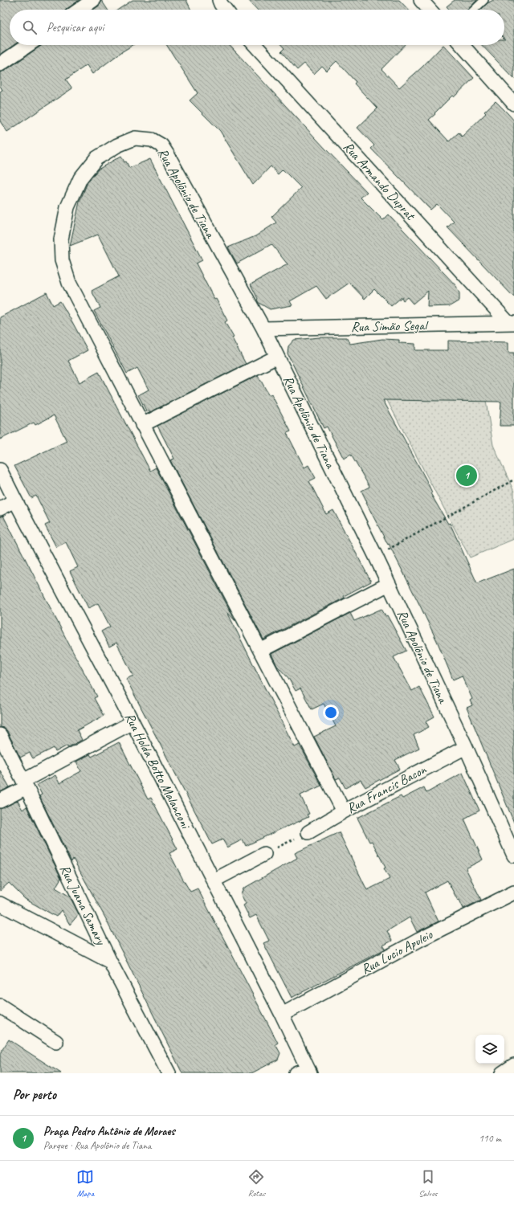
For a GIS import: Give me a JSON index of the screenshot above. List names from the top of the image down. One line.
{"streets":{"street":["Rua Armando Duprat","Rua Apolônio de Tiana","Rua Simão Segal","Rua Holda Botto Malanconi","Rua Francis Bacon","Rua Juana Samary","Rua Lucio Apuleio"]},"crossings":[["Rua Armando Duprat","Rua Simão Segal"],["Rua Apolônio de Tiana","Rua Simão Segal"],["Rua Apolônio de Tiana","Rua Francis Bacon"],["Rua Holda Botto Malanconi","Rua Lucio Apuleio"]],"page":{"search":"Pesquisar aqui","pins":"1","heading":"Por perto","list":[{"mark":"1","name":"Praça Pedro Antônio de Moraes","note":"Parque · Rua Apolônio de Tiana","value":"110 m"}],"nav":["Mapa","Rotas","Salvos"]}}
